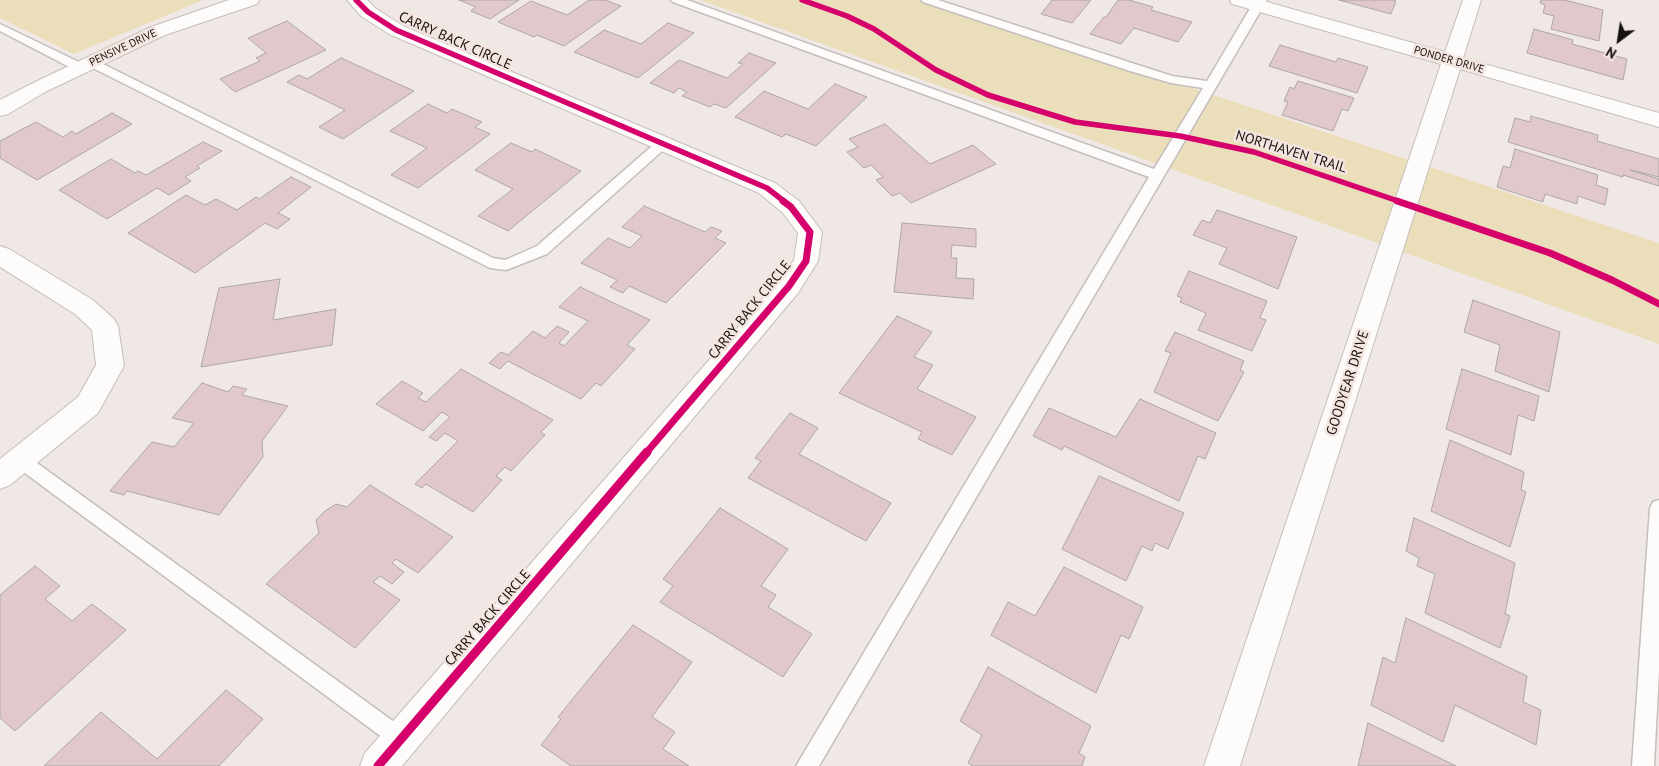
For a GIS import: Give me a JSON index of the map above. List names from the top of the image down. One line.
{"streets":{"street":["CARRY BACK CIRCLE","PENSIVE DRIVE","PONDER DRIVE","GOODYEAR DRIVE"],"cycle path":["NORTHAVEN TRAIL"]},"crossings":[["PONDER DRIVE","GOODYEAR DRIVE"]],"north":"bottom left"}
